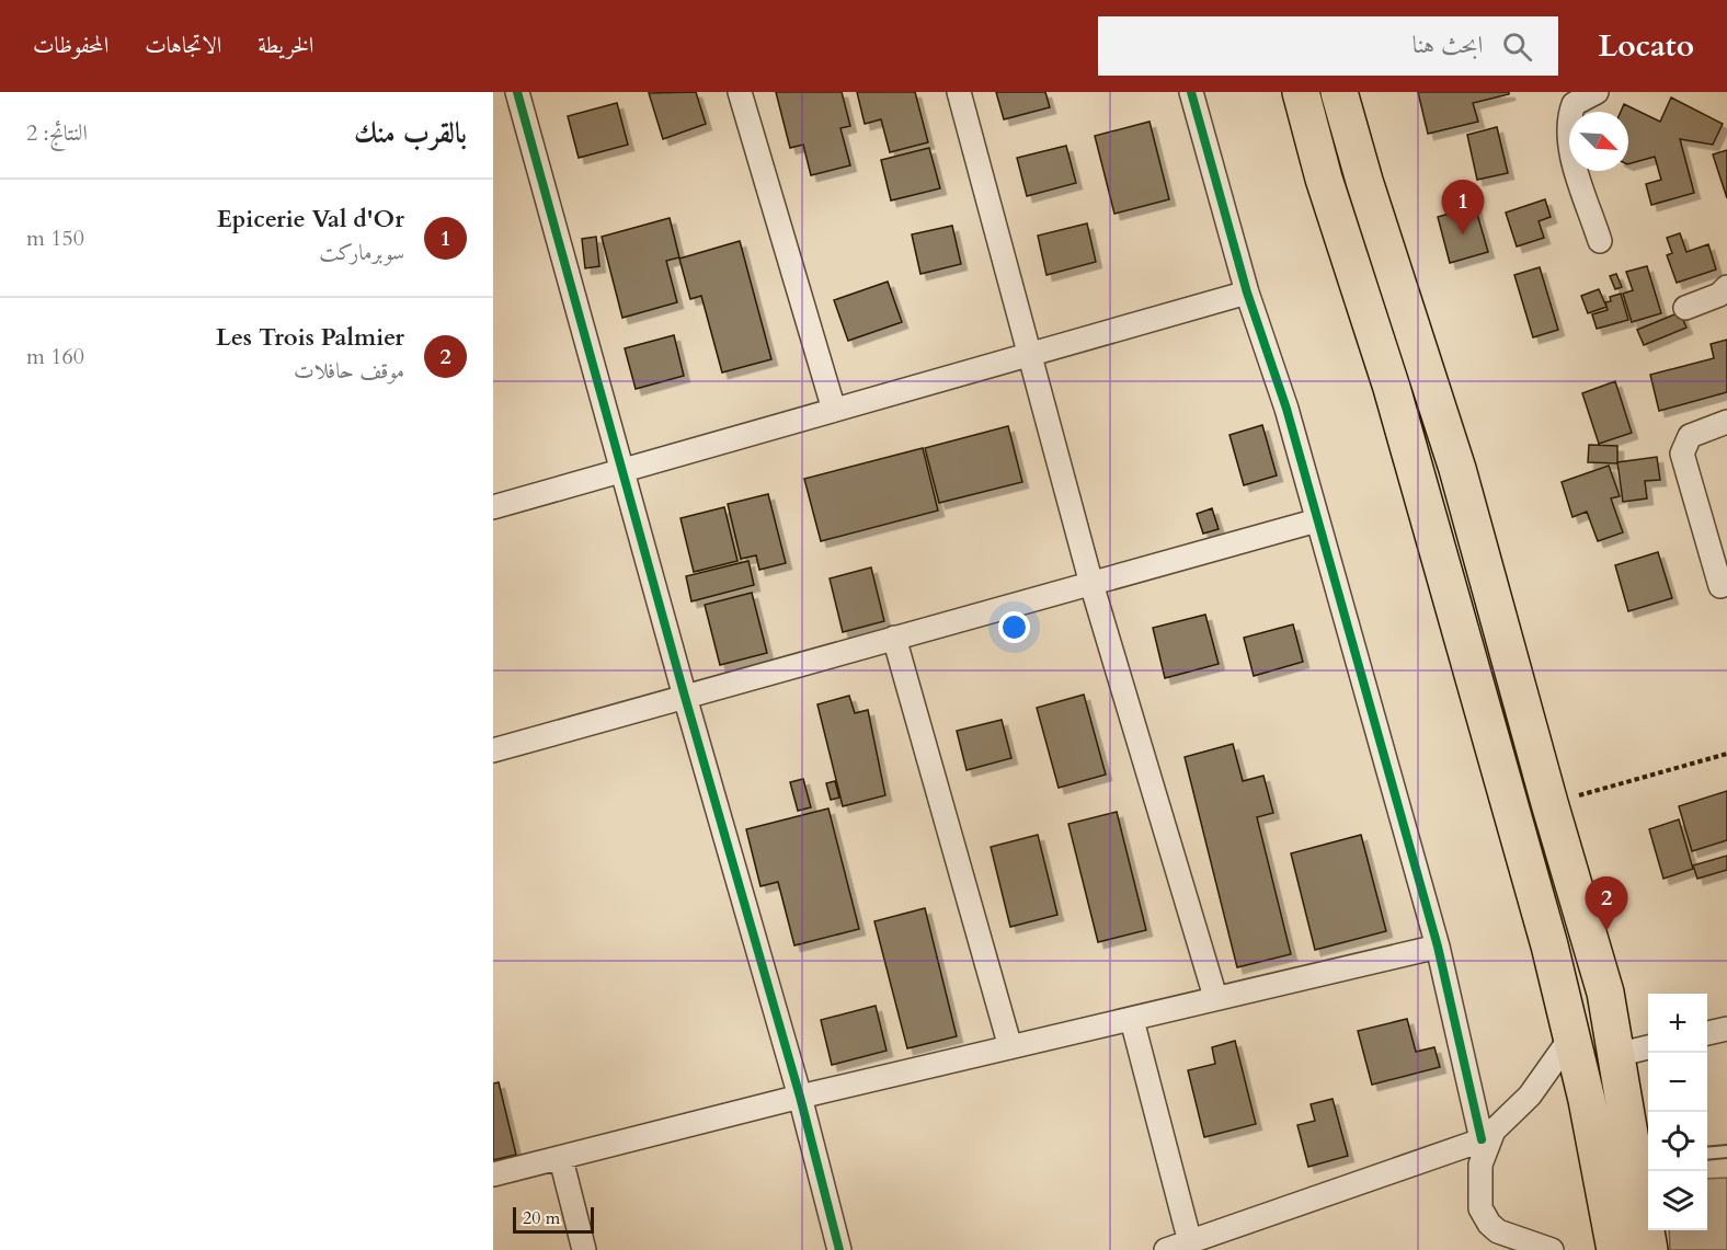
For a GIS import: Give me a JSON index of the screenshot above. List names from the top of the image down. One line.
{"scale_bar":"20 m","north":"bottom right","page":{"header":"Locato","search":"ابحث هنا","nav":["الخريطة","الاتجاهات","المحفوظات"],"heading":["بالقرب منك","النتائج: 2"],"list":[{"mark":"1","name":"Epicerie Val d'Or","note":"سوبرماركت","value":"150 m"},{"mark":"2","name":"Les Trois Palmier","note":"موقف حافلات","value":"160 m"}],"pins":["1","2"],"map_buttons":["+","−"],"scale":"20 m"}}
